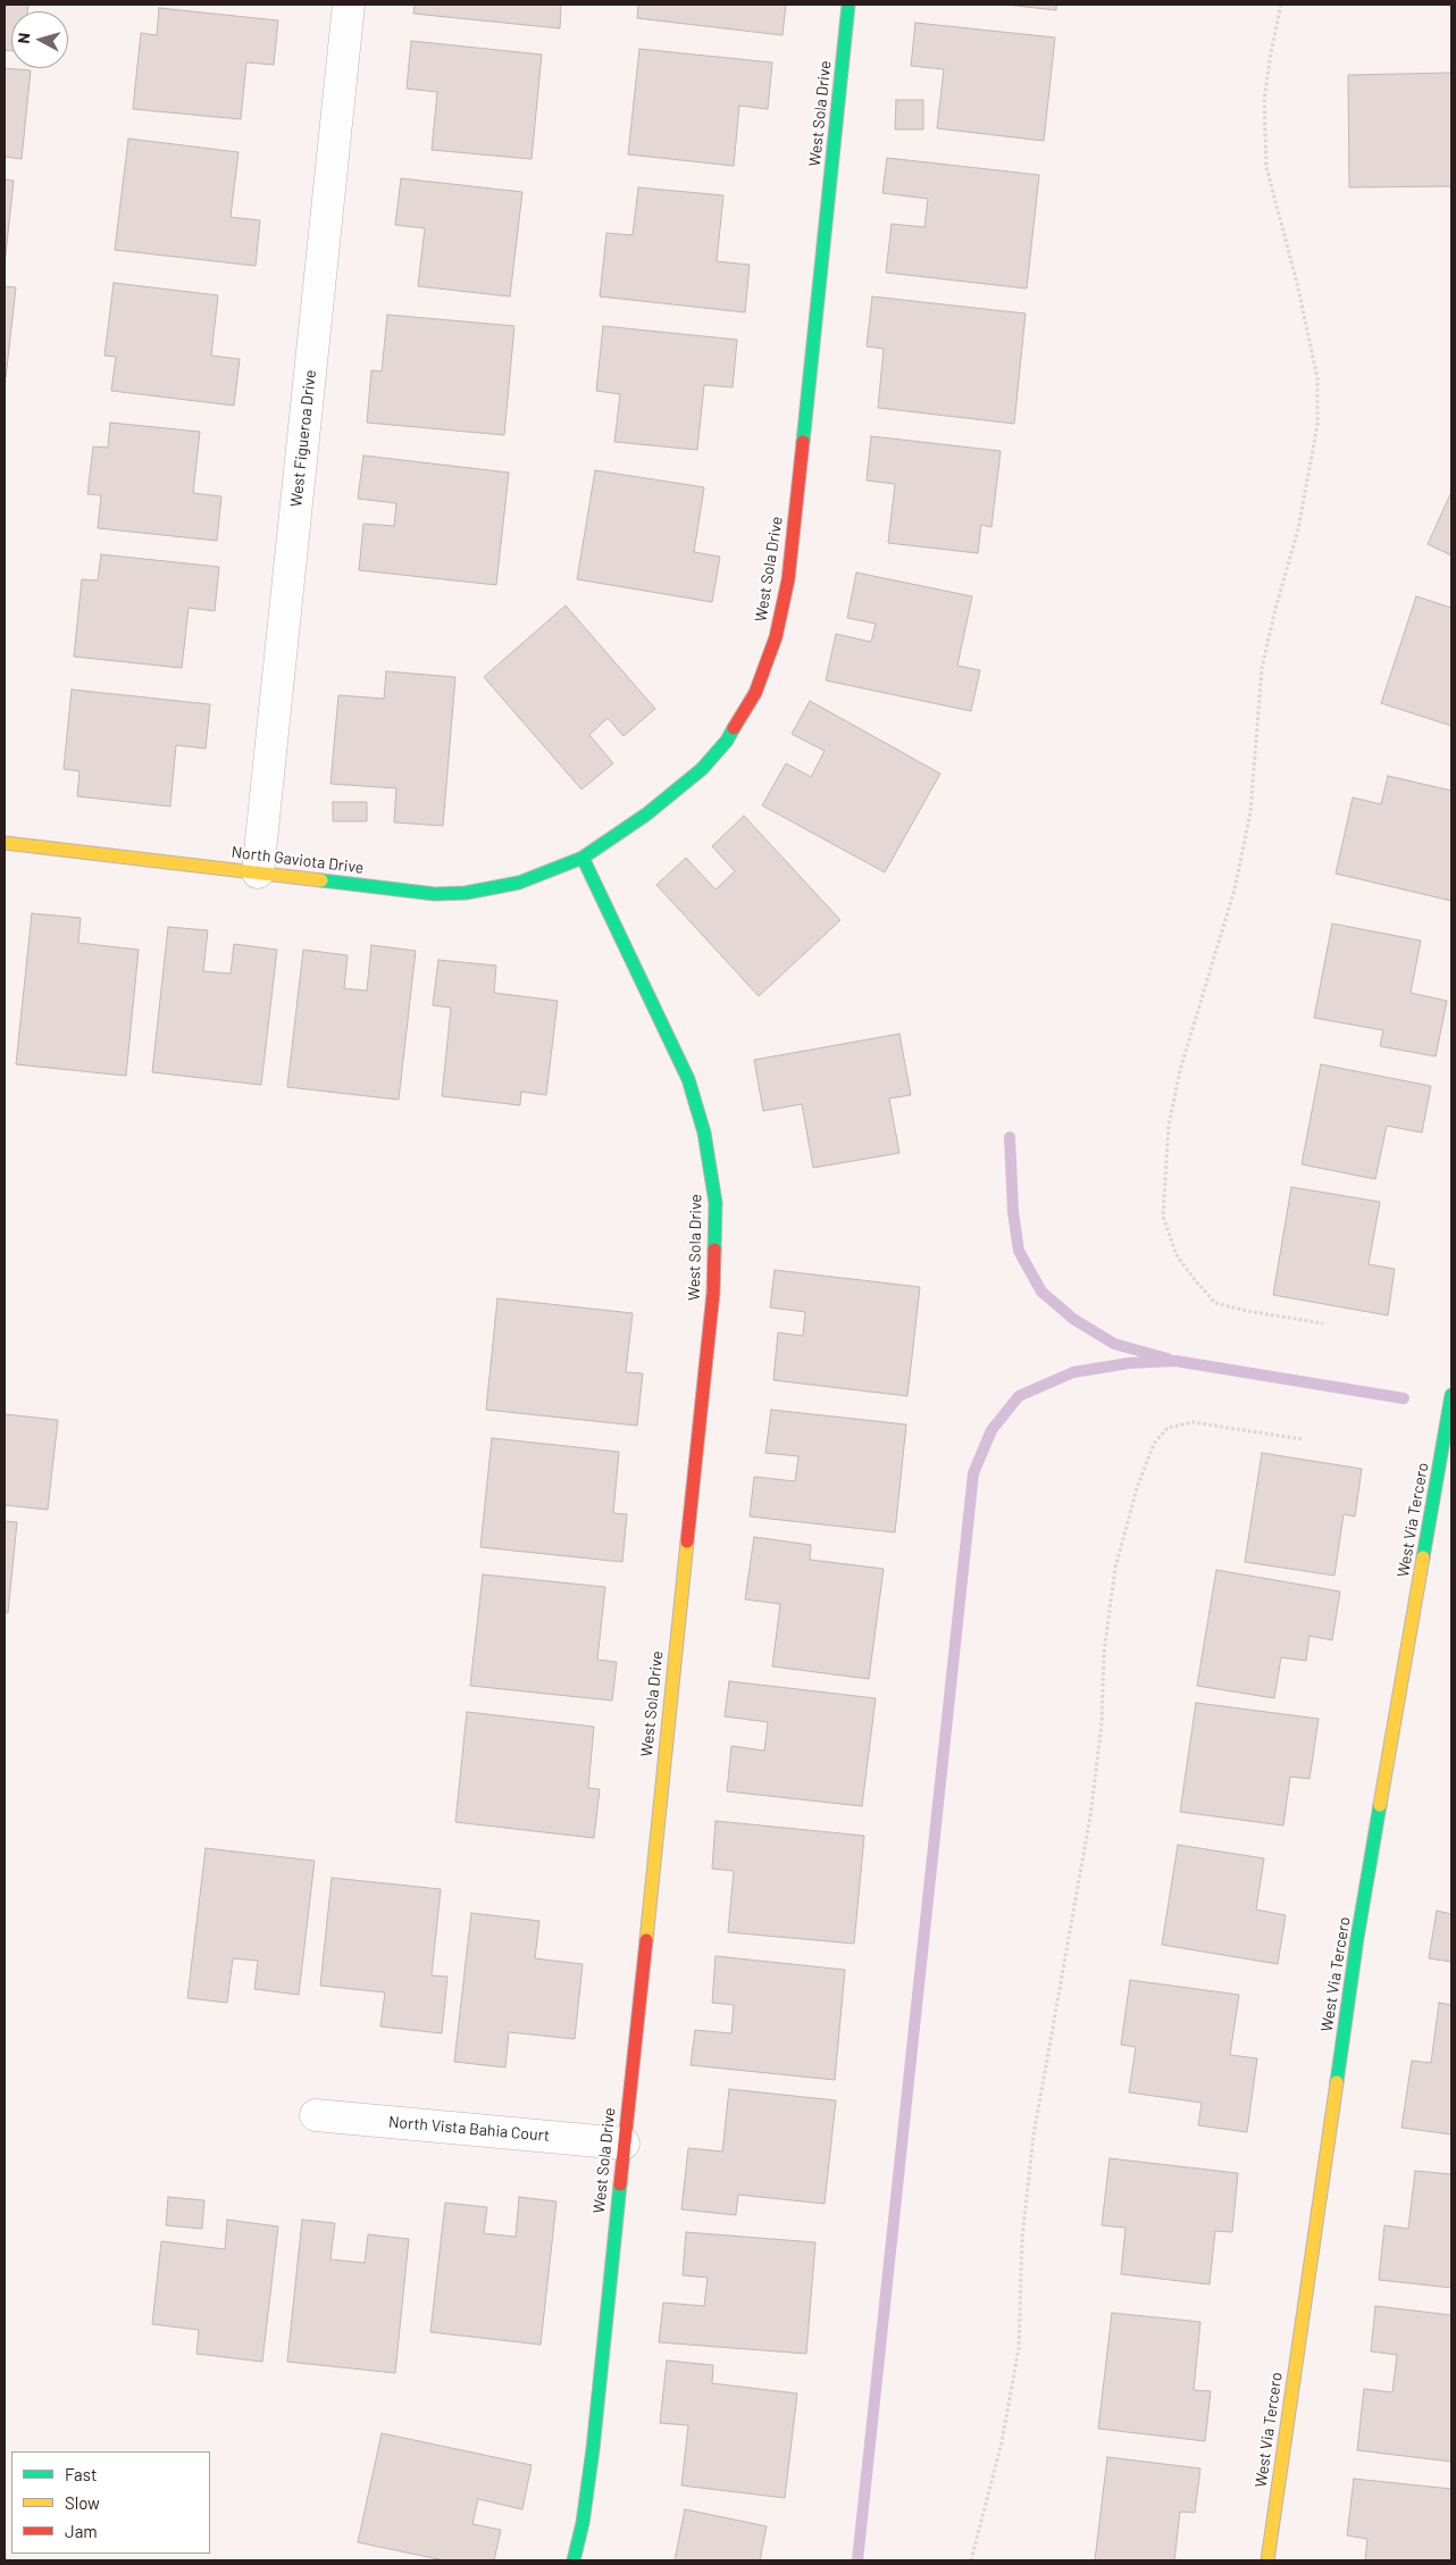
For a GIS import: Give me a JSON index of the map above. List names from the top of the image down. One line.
{"streets":{"street":["West Sola Drive","West Figueroa Drive","North Gaviota Drive","West Via Tercero","North Vista Bahia Court"]},"crossings":[["West Sola Drive","North Gaviota Drive"],["West Sola Drive","North Vista Bahia Court"],["West Figueroa Drive","North Gaviota Drive"]],"legend":["Fast","Slow","Jam"],"north":"left"}
